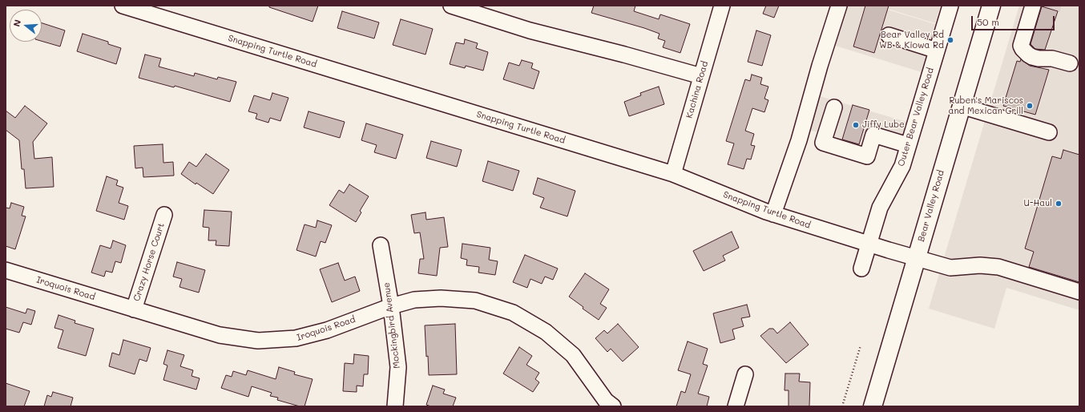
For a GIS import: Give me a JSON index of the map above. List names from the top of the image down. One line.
{"streets":{"main road":["Bear Valley Road"],"street":["Snapping Turtle Road","Kachina Road","Outer Bear Valley Road","Crazy Horse Court","Iroquois Road","Mockingbird Avenue"]},"crossings":[["Snapping Turtle Road","Kachina Road"],["Snapping Turtle Road","Outer Bear Valley Road"],["Snapping Turtle Road","Bear Valley Road"],["Crazy Horse Court","Iroquois Road"],["Iroquois Road","Mockingbird Avenue"]],"places":["Bear Valley Rd WB & Kiowa Rd","Ruben's Mariscos and Mexican Grill","Jiffy Lube","U-Haul"],"scale_bar":"50 m","north":"left"}
